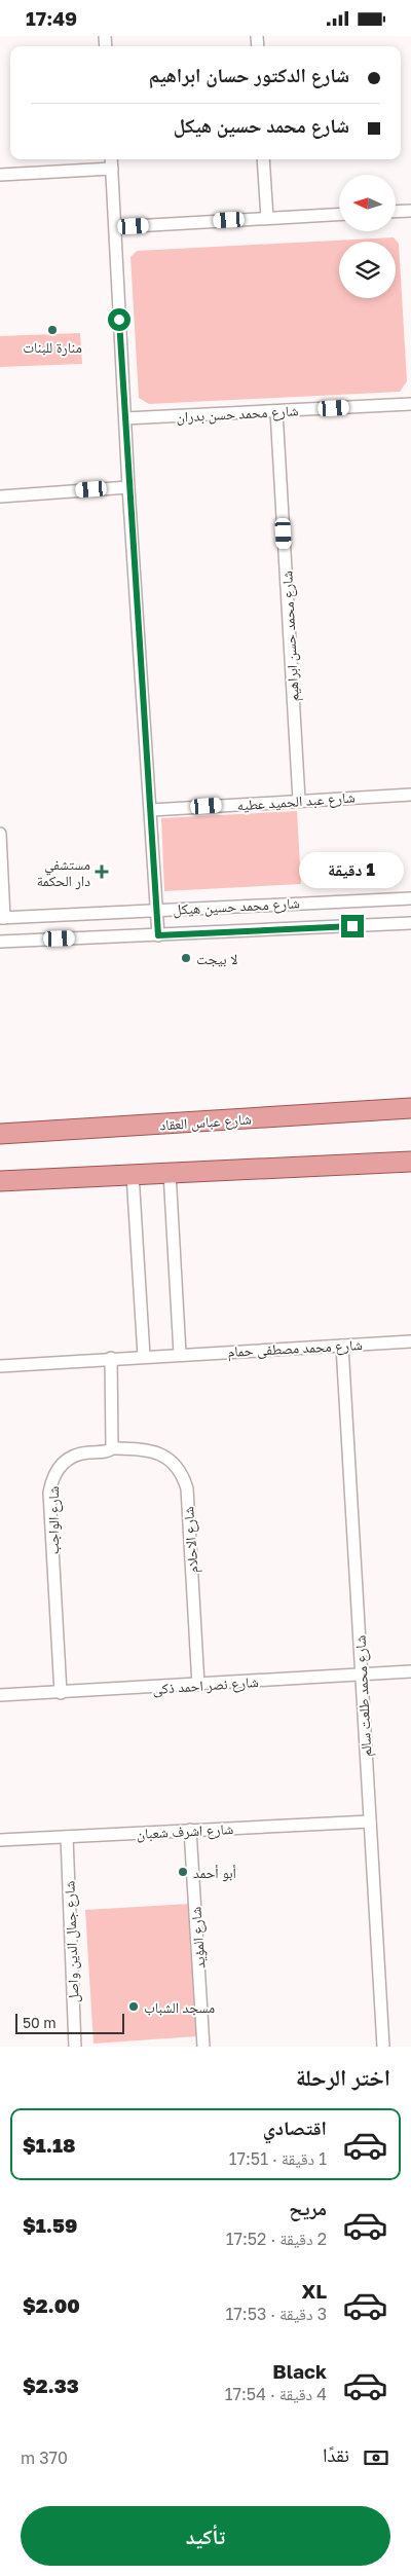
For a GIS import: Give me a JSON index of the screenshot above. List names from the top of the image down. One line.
{"streets":{"main road":["شارع عباس العقاد"],"street":["شارع محمد حسن بدران","شارع محمد حسن ابراهيم","شارع عبد الحميد عطيه","شارع محمد حسين هيكل","شارع محمد مصطفى حمام","شارع الواجب","شارع الاحلام","شارع نصر احمد ذكى","شارع محمد طلعت سالم","شارع اشرف شعبان","شارع المؤيد","شارع جمال الدين واصل"]},"crossings":[["شارع محمد حسن بدران","شارع محمد حسن ابراهيم"],["شارع محمد حسن ابراهيم","شارع عبد الحميد عطيه"],["شارع محمد مصطفى حمام","شارع محمد طلعت سالم"],["شارع الواجب","شارع الاحلام"],["شارع الواجب","شارع نصر احمد ذكى"],["شارع الاحلام","شارع نصر احمد ذكى"],["شارع نصر احمد ذكى","شارع محمد طلعت سالم"],["شارع محمد طلعت سالم","شارع اشرف شعبان"],["شارع اشرف شعبان","شارع المؤيد"],["شارع اشرف شعبان","شارع جمال الدين واصل"]],"places":{"other":["منارة للبنات","لا بيجت","أبو أحمد","مسجد الشباب"],"health":["مستشفي دار الحكمة"]},"scale_bar":"50 m","north":"left","page":{"status":"17:49","banner":["شارع الدكتور حسان ابراهيم","شارع محمد حسين هيكل"],"bubble":"1 دقيقة","scale":"50 m","heading":"اختر الرحلة","list":[{"name":"اقتصادي","note":"1 دقيقة · 17:51","value":"$1.18"},{"name":"مريح","note":"2 دقيقة · 17:52","value":"$1.59"},{"name":"XL","note":"3 دقيقة · 17:53","value":"$2.00"},{"name":"Black","note":"4 دقيقة · 17:54","value":"$2.33"}],"pay":["نقدًا","370 m"],"buttons":"تأكيد"}}
